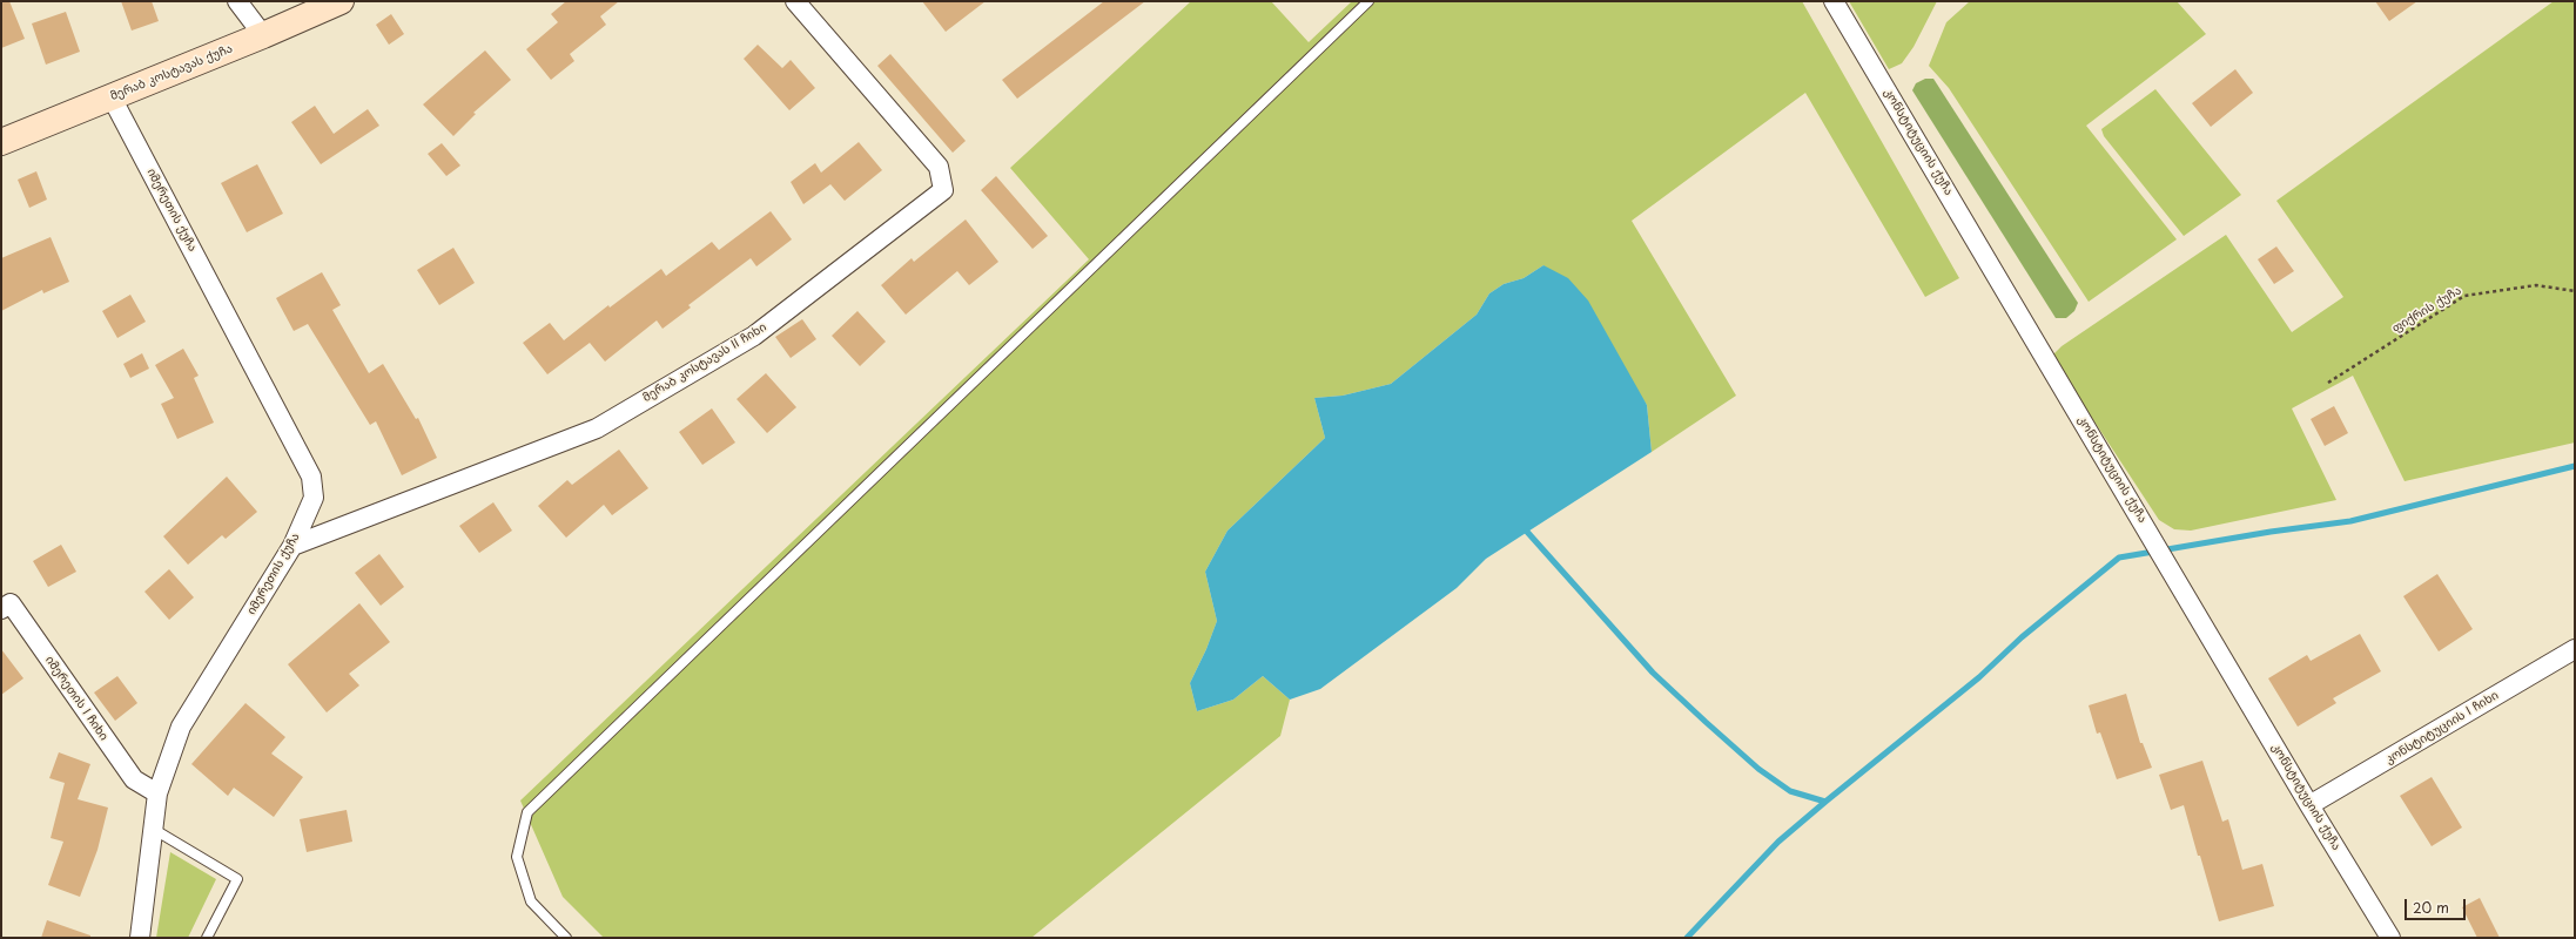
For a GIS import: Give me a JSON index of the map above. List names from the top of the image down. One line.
{"streets":{"main road":["მერაბ კოსტავას ქუჩა"],"street":["კონსტიტუციის ქუჩა","იმერეთის ქუჩა","მერაბ კოსტავას II ჩიხი","იმერეთის I ჩიხი","კონსტიტუციის I ჩიხი"],"path":["ფიქრის ქუჩა"]},"crossings":[["მერაბ კოსტავას ქუჩა","იმერეთის ქუჩა"],["კონსტიტუციის ქუჩა","კონსტიტუციის I ჩიხი"],["იმერეთის ქუჩა","მერაბ კოსტავას II ჩიხი"],["იმერეთის ქუჩა","იმერეთის I ჩიხი"]],"scale_bar":"20 m"}
